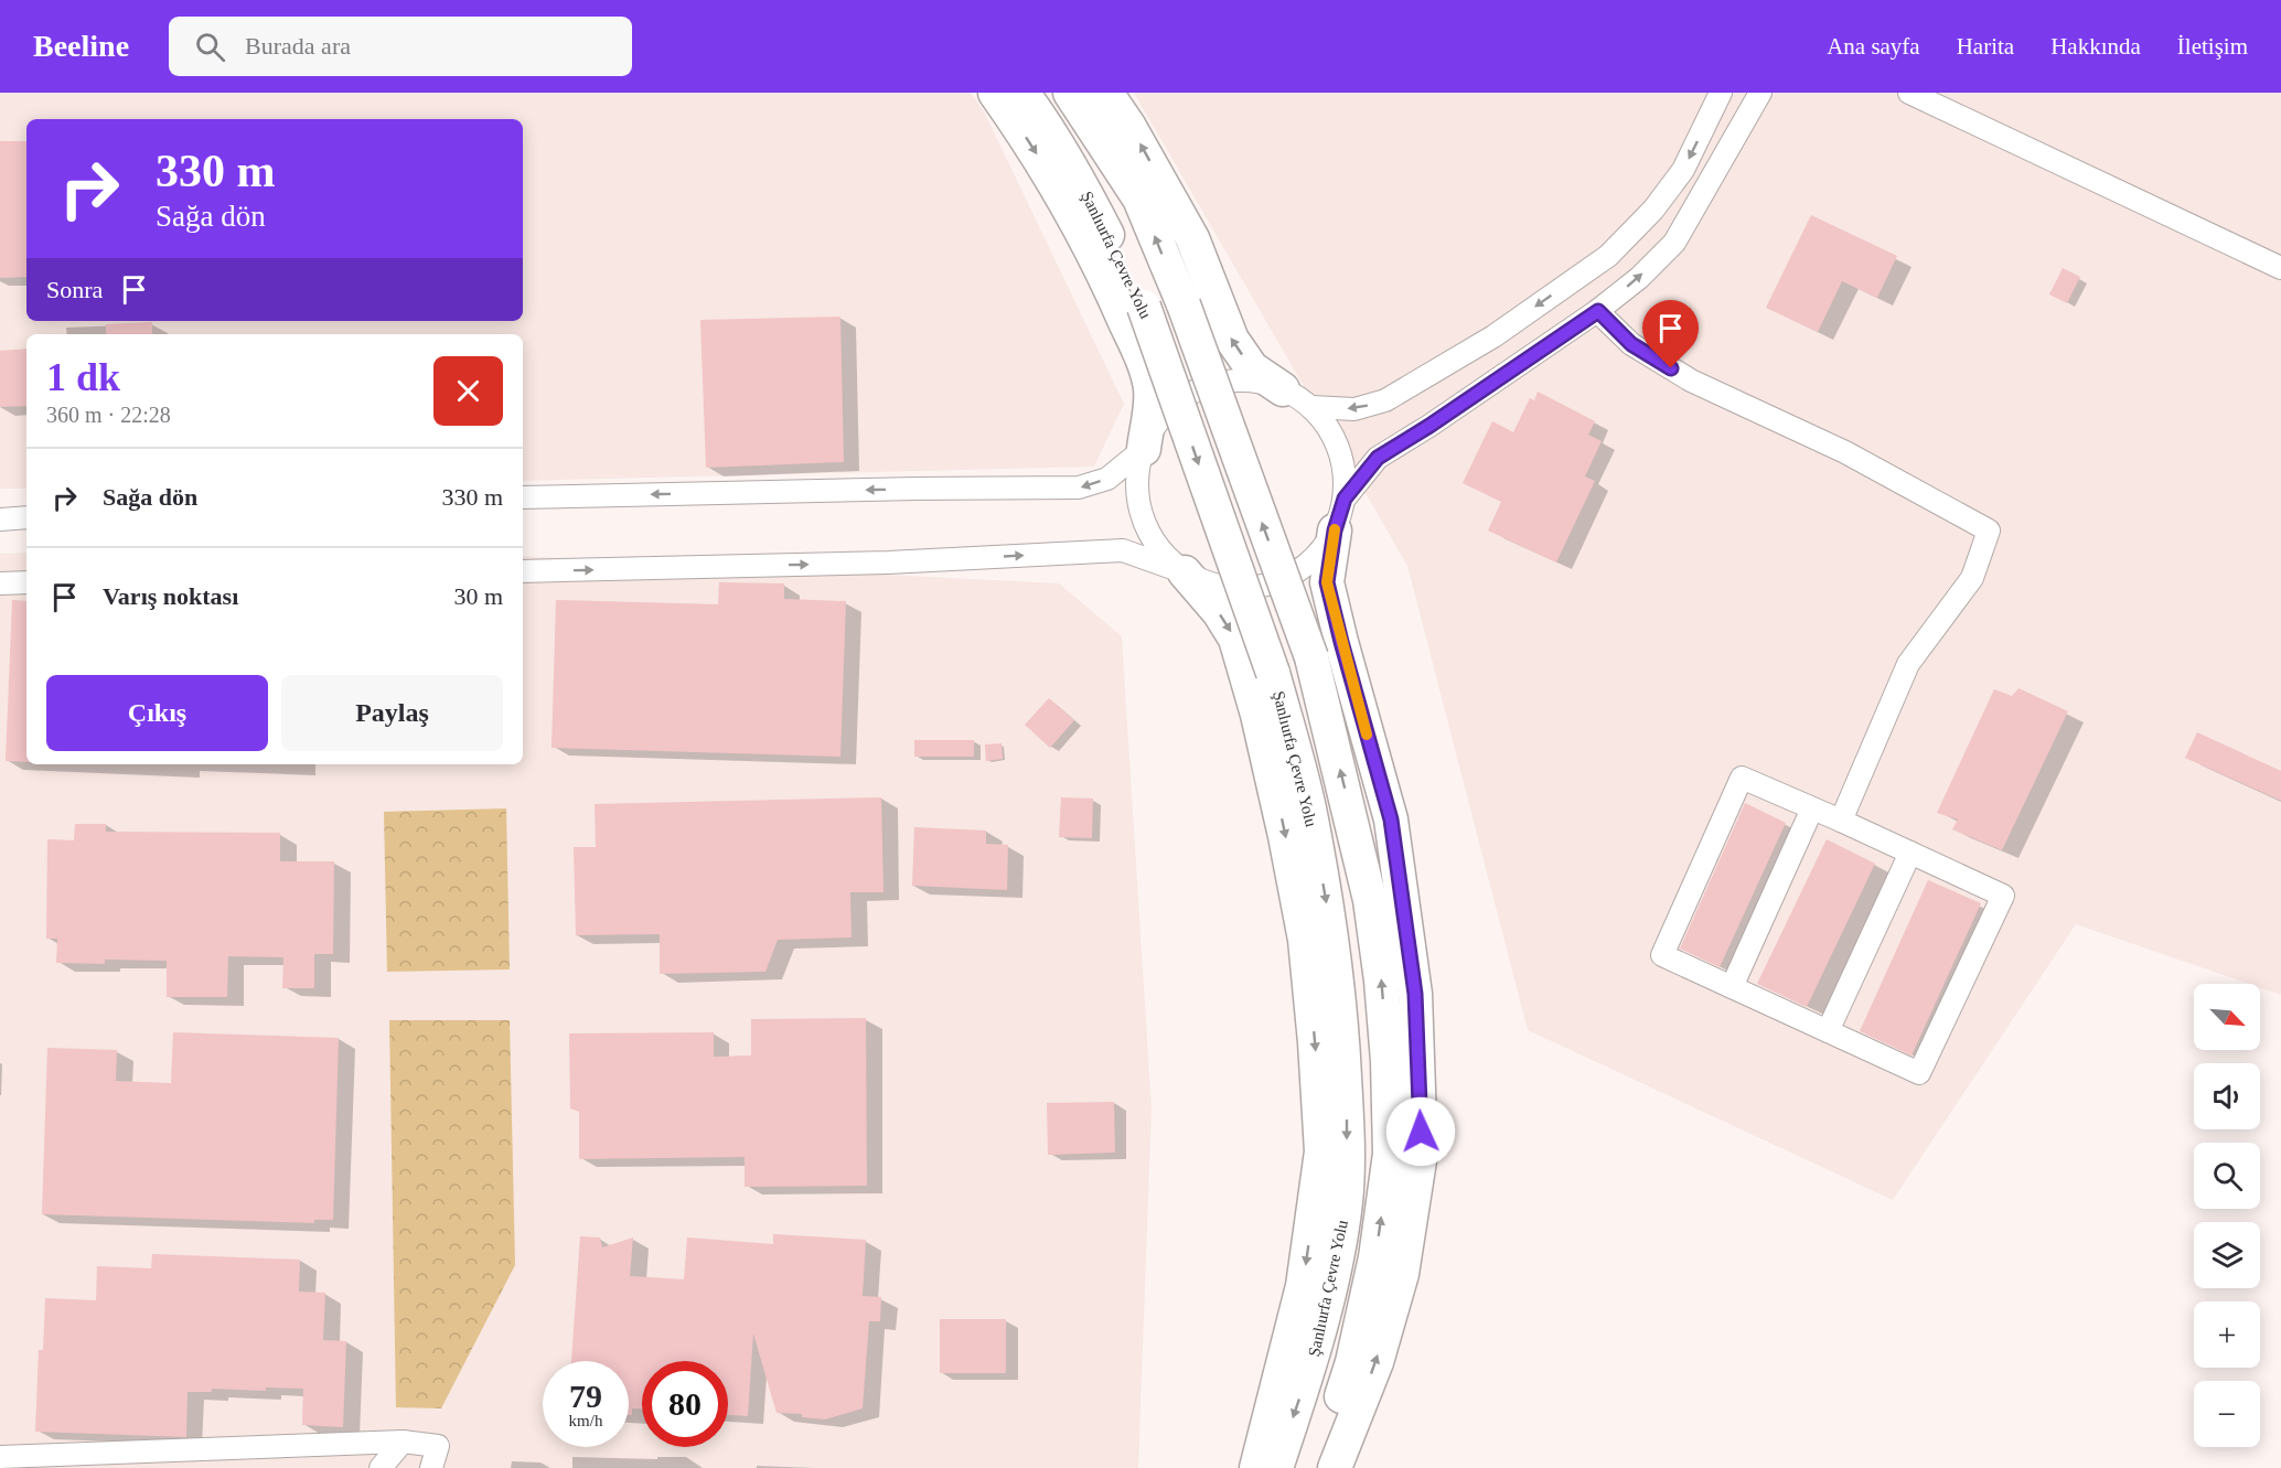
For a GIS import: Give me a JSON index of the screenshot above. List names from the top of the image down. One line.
{"streets":{"highway":["Şanlıurfa Çevre Yolu"]},"north":"bottom right","page":{"header":"Beeline","search":"Burada ara","nav":["Ana sayfa","Harita","Hakkında","İletişim"],"turn":["330 m","Sağa dön"],"then":"Sonra","heading":["1 dk","360 m · 22:28"],"list":[{"name":"Sağa dön","value":"330 m"},{"name":"Varış noktası","value":"30 m"}],"buttons":["Çıkış","Paylaş"],"map_buttons":["+","−"],"speed":"79 km/h","limit":"80"}}
